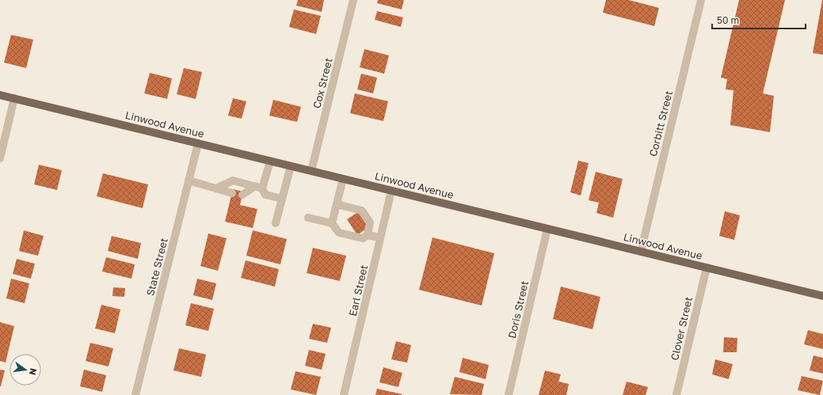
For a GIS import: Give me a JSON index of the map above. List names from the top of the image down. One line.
{"streets":{"main road":["Linwood Avenue"],"street":["Cox Street","Corbitt Street","State Street","Earl Street","Doris Street","Clover Street"]},"crossings":[["Cox Street","Linwood Avenue"],["Corbitt Street","Linwood Avenue"],["Linwood Avenue","State Street"],["Linwood Avenue","Earl Street"],["Linwood Avenue","Doris Street"],["Linwood Avenue","Clover Street"]],"scale_bar":"50 m","north":"right"}
